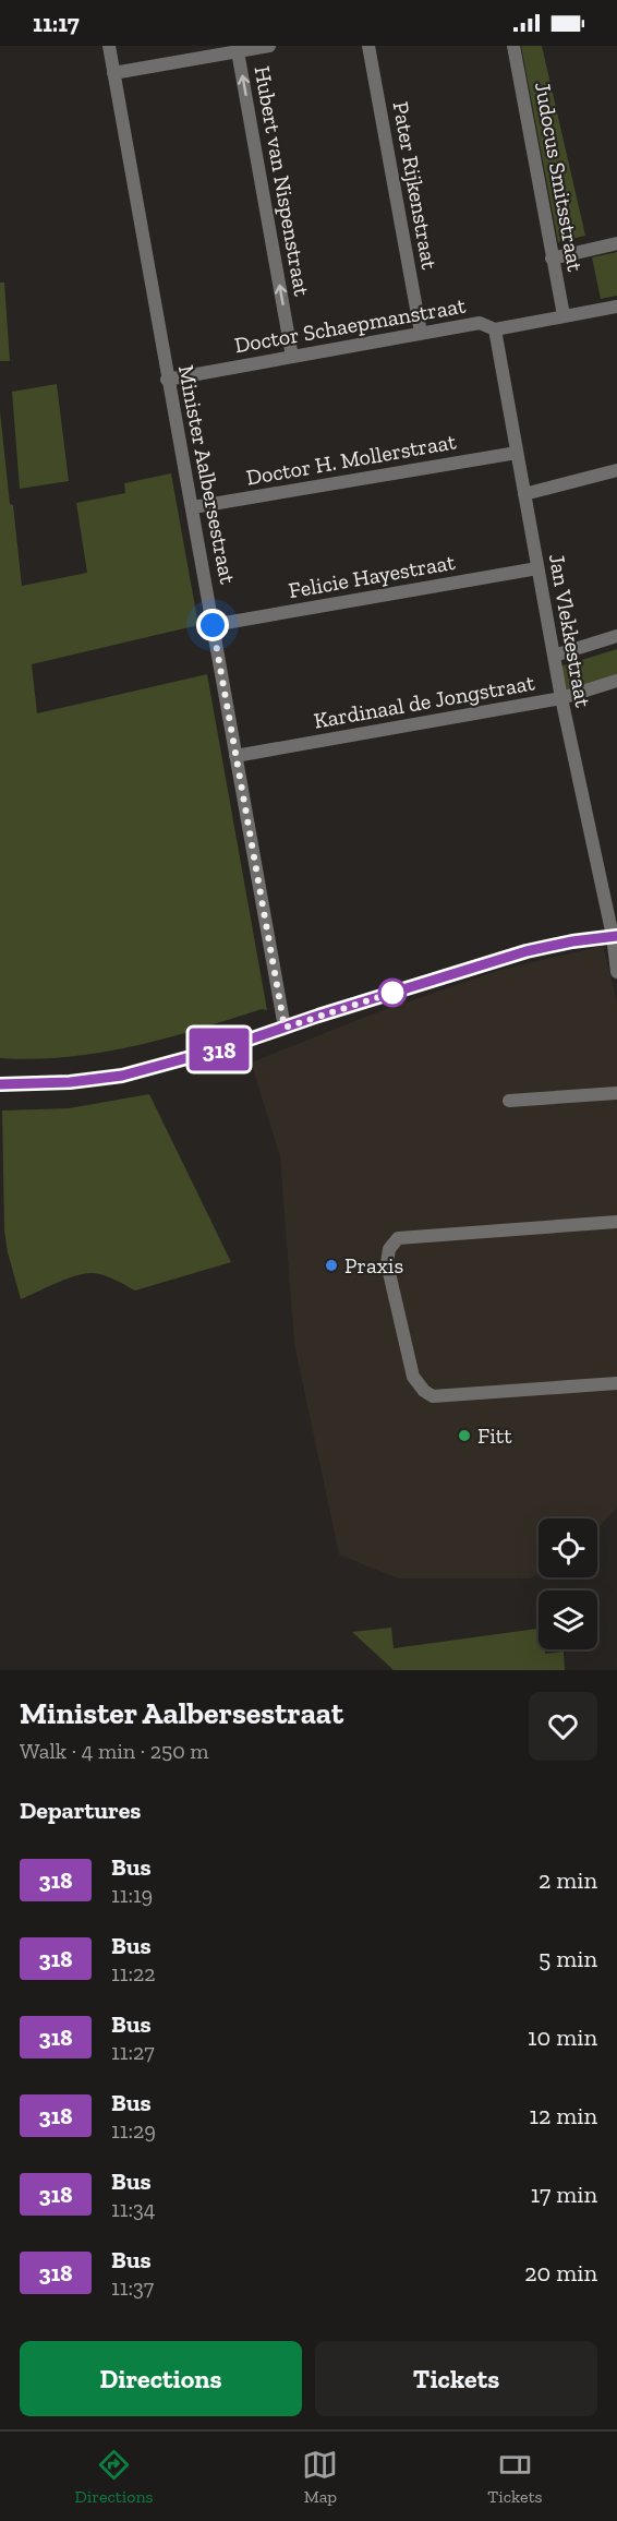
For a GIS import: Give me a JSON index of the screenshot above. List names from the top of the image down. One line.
{"streets":{"street":["Judocus Smitsstraat","Hubert van Nispenstraat","Pater Rijkenstraat","Doctor Schaepmanstraat","Doctor H. Mollerstraat","Minister Aalbersestraat","Felicie Hayestraat","Jan Vlekkestraat","Kardinaal de Jongstraat"]},"crossings":[["Judocus Smitsstraat","Doctor Schaepmanstraat"],["Hubert van Nispenstraat","Doctor Schaepmanstraat"],["Pater Rijkenstraat","Doctor Schaepmanstraat"],["Doctor Schaepmanstraat","Minister Aalbersestraat"],["Doctor Schaepmanstraat","Jan Vlekkestraat"],["Doctor H. Mollerstraat","Minister Aalbersestraat"],["Doctor H. Mollerstraat","Jan Vlekkestraat"],["Minister Aalbersestraat","Felicie Hayestraat"],["Minister Aalbersestraat","Kardinaal de Jongstraat"],["Felicie Hayestraat","Jan Vlekkestraat"],["Jan Vlekkestraat","Kardinaal de Jongstraat"]],"one_way":["Hubert van Nispenstraat"],"places":["Praxis","Fitt"],"lines":["bus line 318"],"page":{"status":"11:17","on_map":"318","heading":[["Minister Aalbersestraat","Walk · 4 min · 250 m"],"Departures"],"list":[{"mark":"318","name":"Bus","note":"11:19","value":"2 min"},{"mark":"318","name":"Bus","note":"11:22","value":"5 min"},{"mark":"318","name":"Bus","note":"11:27","value":"10 min"},{"mark":"318","name":"Bus","note":"11:29","value":"12 min"},{"mark":"318","name":"Bus","note":"11:34","value":"17 min"},{"mark":"318","name":"Bus","note":"11:37","value":"20 min"}],"buttons":["Directions","Tickets"],"tabs":["Directions","Map","Tickets"]}}
